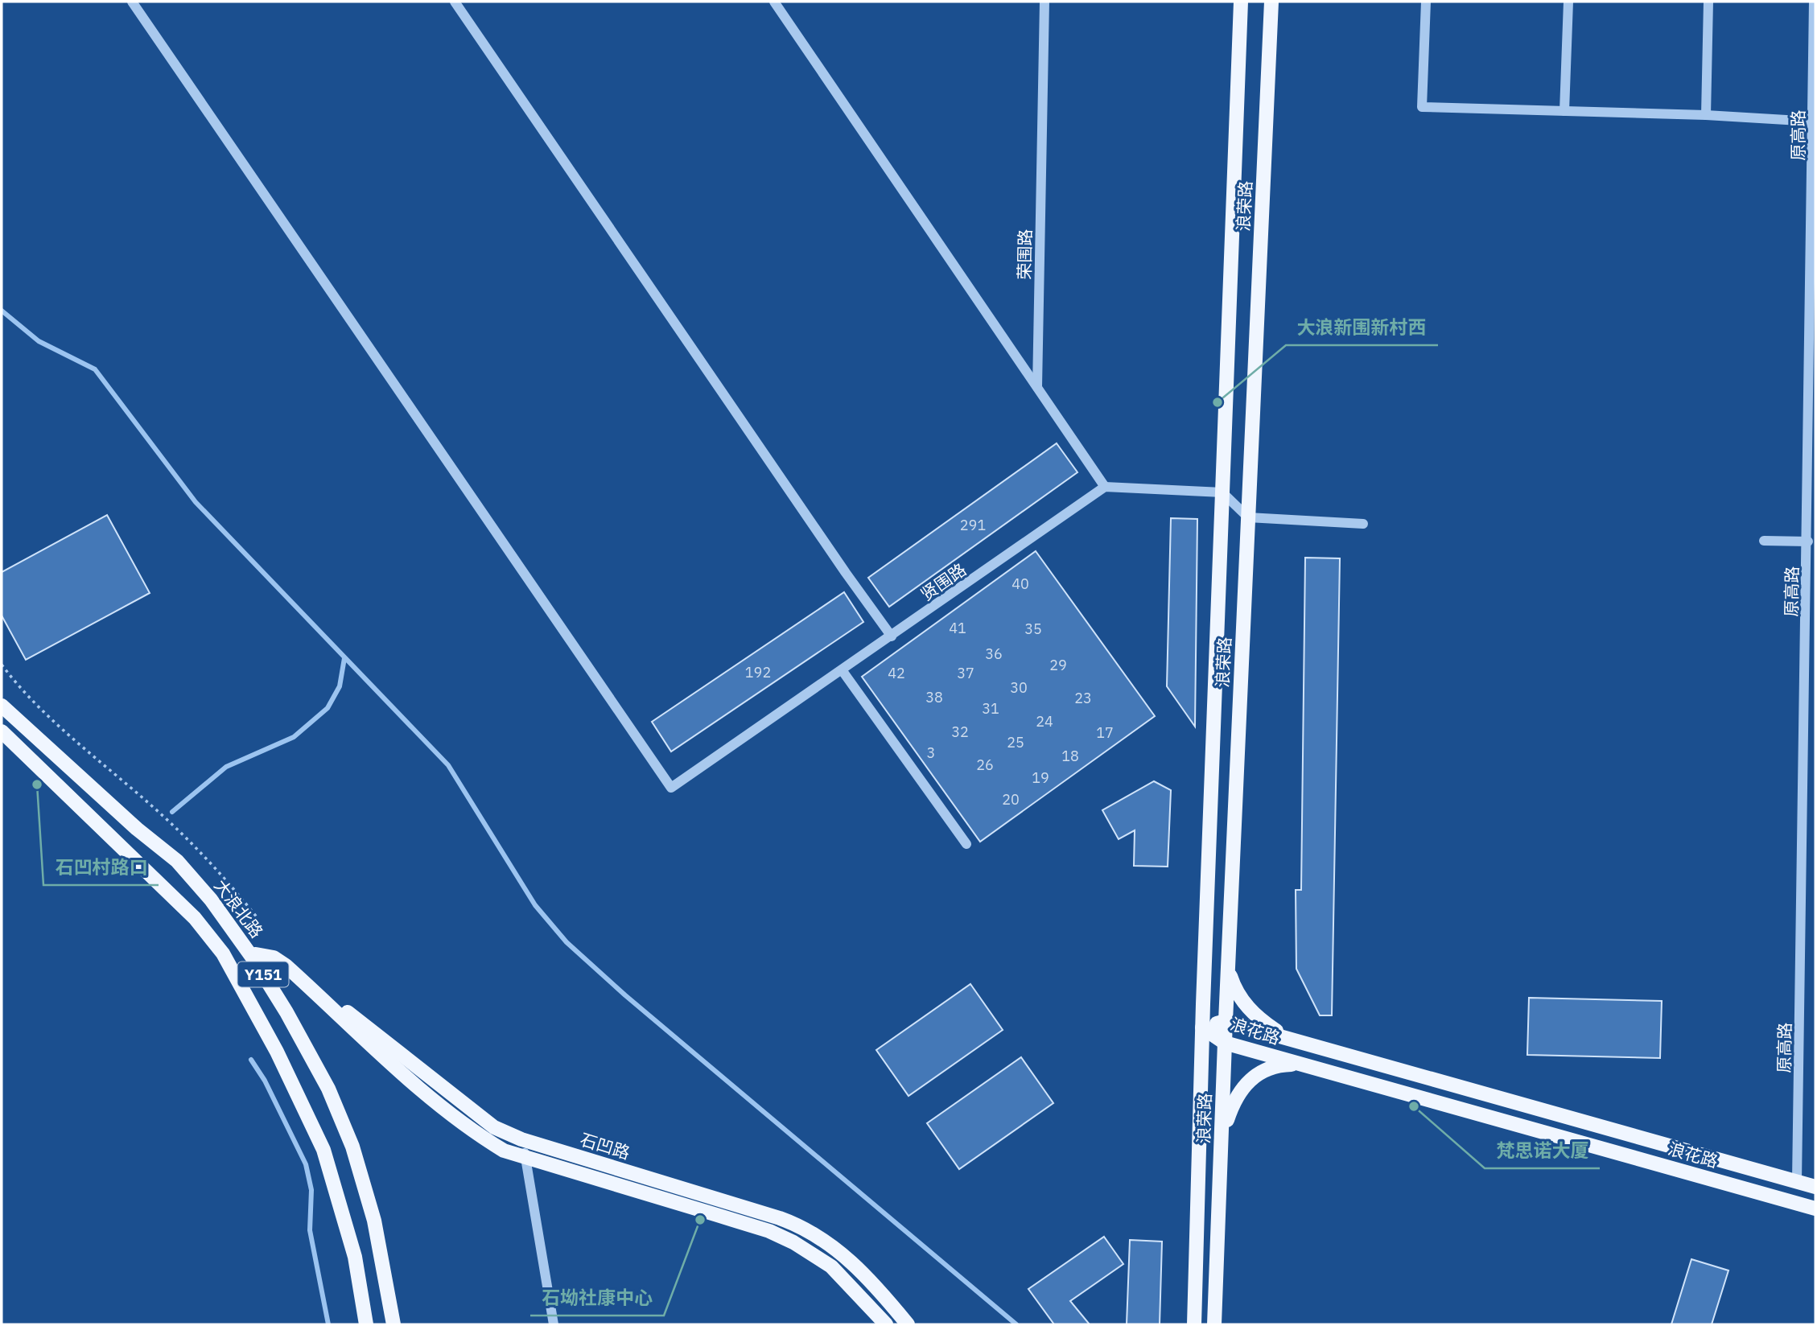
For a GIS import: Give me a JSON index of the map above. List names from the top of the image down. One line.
{"streets":{"main road":["浪荣路","大浪北路","Y151","浪花路","石凹路"],"street":["原高路","荣围路","贤围路"]},"crossings":[["原高路","浪花路"],["浪荣路","浪花路"],["大浪北路","石凹路"]],"places":["大浪新围新村西","石凹村路口","梵思诺大厦","石坳社康中心"],"house_numbers":["291","40","41","35","36","29","192","42","37","30","38","23","31","24","32","17","25","3","18","26","19","20"]}
